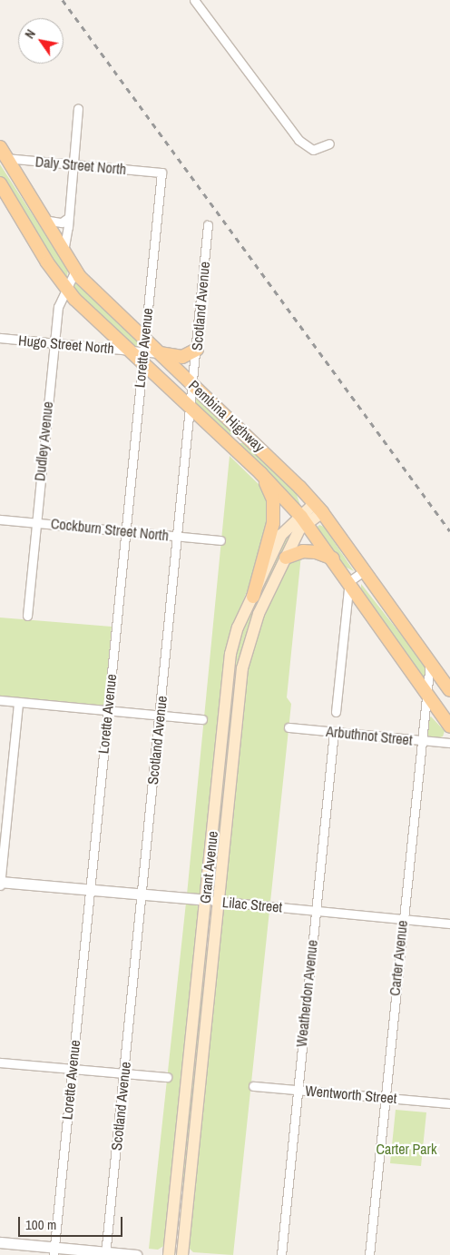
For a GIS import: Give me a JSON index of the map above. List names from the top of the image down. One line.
{"streets":{"main road":["Pembina Highway","Grant Avenue"],"street":["Daly Street North","Scotland Avenue","Hugo Street North","Lorette Avenue","Dudley Avenue","Cockburn Street North","Arbuthnot Street","Lilac Street","Carter Avenue","Weatherdon Avenue","Wentworth Street"]},"crossings":[["Daly Street North","Lorette Avenue"],["Daly Street North","Pembina Highway"],["Scotland Avenue","Pembina Highway"],["Scotland Avenue","Cockburn Street North"],["Scotland Avenue","Lilac Street"],["Hugo Street North","Pembina Highway"],["Hugo Street North","Dudley Avenue"],["Lorette Avenue","Pembina Highway"],["Lorette Avenue","Cockburn Street North"],["Lorette Avenue","Lilac Street"],["Pembina Highway","Dudley Avenue"],["Pembina Highway","Grant Avenue"],["Pembina Highway","Carter Avenue"],["Dudley Avenue","Cockburn Street North"],["Arbuthnot Street","Carter Avenue"],["Arbuthnot Street","Weatherdon Avenue"],["Grant Avenue","Lilac Street"],["Lilac Street","Carter Avenue"],["Lilac Street","Weatherdon Avenue"],["Carter Avenue","Wentworth Street"],["Weatherdon Avenue","Wentworth Street"]],"parks":["Carter Park"],"scale_bar":"100 m","north":"top left"}
